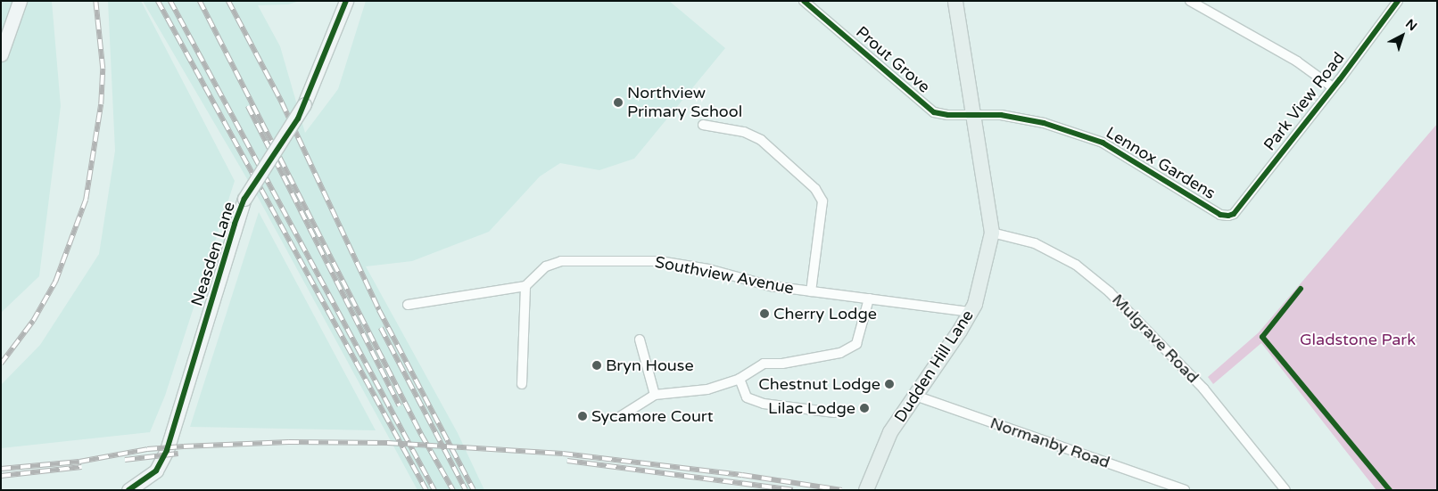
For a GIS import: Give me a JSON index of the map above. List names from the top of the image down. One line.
{"streets":{"main road":["Neasden Lane","Dudden Hill Lane"],"street":["Prout Grove","Park View Road","Lennox Gardens","Southview Avenue","Mulgrave Road","Normanby Road"]},"crossings":[["Prout Grove","Lennox Gardens"],["Prout Grove","Dudden Hill Lane"],["Park View Road","Lennox Gardens"],["Lennox Gardens","Dudden Hill Lane"],["Southview Avenue","Dudden Hill Lane"],["Mulgrave Road","Dudden Hill Lane"],["Dudden Hill Lane","Normanby Road"]],"parks":["Gladstone Park"],"places":["Northview Primary School","Cherry Lodge","Bryn House","Chestnut Lodge","Lilac Lodge","Sycamore Court"],"north":"top right"}
